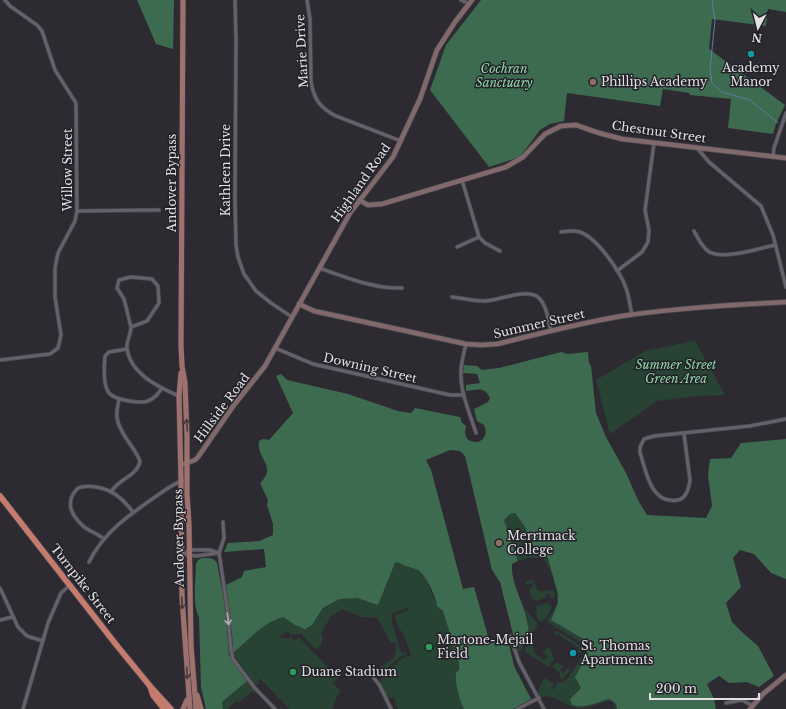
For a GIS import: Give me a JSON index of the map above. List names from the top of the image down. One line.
{"streets":{"highway":["Turnpike Street"],"main road":["Andover Bypass"],"street":["Marie Drive","Chestnut Street","Willow Street","Kathleen Drive","Highland Road","Summer Street","Downing Street","Hillside Road"]},"crossings":[["Marie Drive","Highland Road"],["Chestnut Street","Highland Road"],["Kathleen Drive","Highland Road"],["Andover Bypass","Hillside Road"],["Highland Road","Summer Street"],["Highland Road","Downing Street"],["Highland Road","Hillside Road"]],"parks":["Cochran Sanctuary","Summer Street Green Area"],"places":["Academy Manor","Phillips Academy","Merrimack College","Martone-Mejail Field","St. Thomas Apartments","Duane Stadium"],"scale_bar":"200 m","north":"bottom"}
